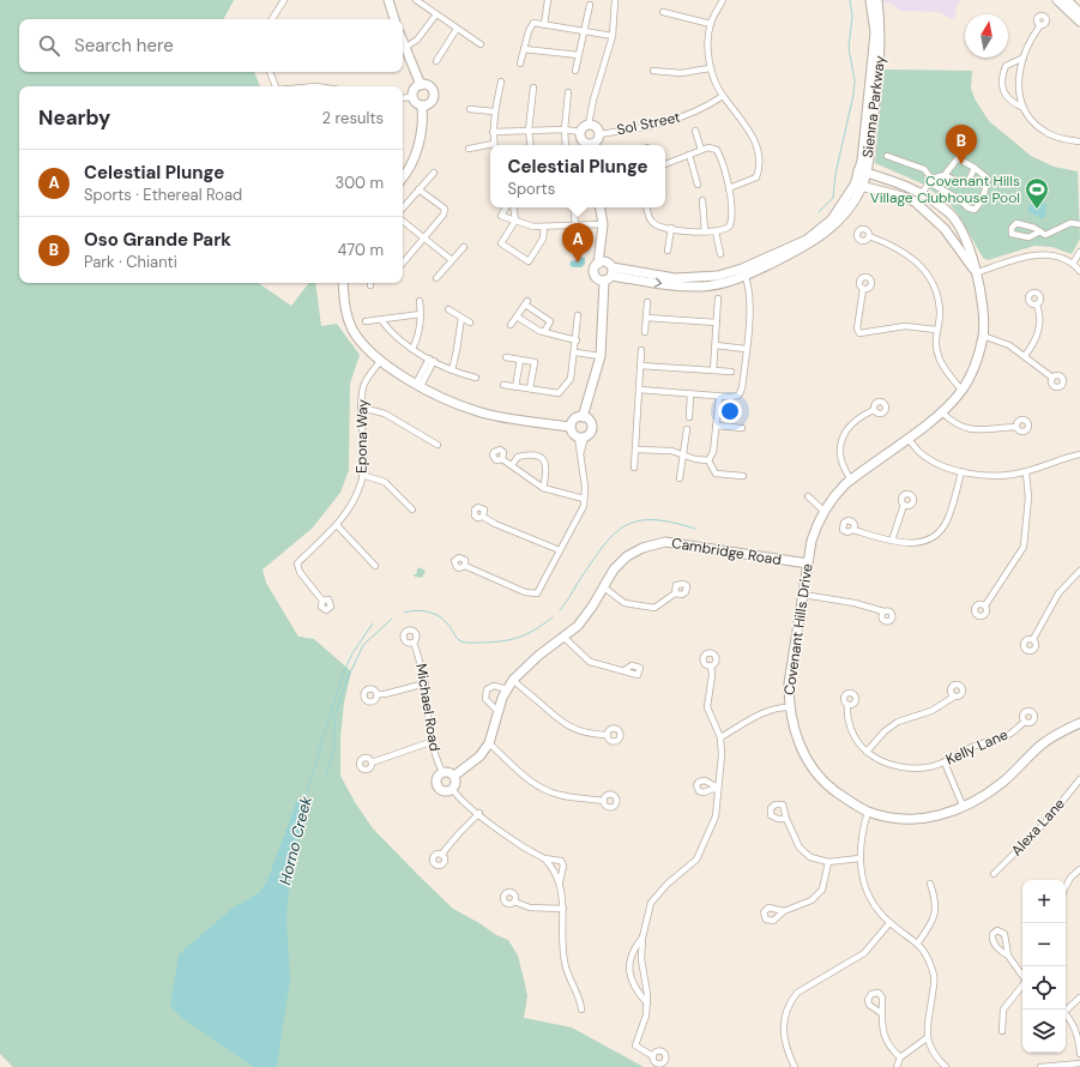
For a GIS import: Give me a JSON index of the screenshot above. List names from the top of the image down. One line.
{"streets":{"street":["Sienna Parkway","Sol Street","Epona Way","Cambridge Road","Covenant Hills Drive","Michael Road","Kelly Lane","Alexa Lane"]},"crossings":[["Sienna Parkway","Covenant Hills Drive"],["Cambridge Road","Covenant Hills Drive"],["Cambridge Road","Michael Road"]],"water":["Horno Creek"],"places":{"sports":["Covenant Hills Village Clubhouse Pool"]},"north":"top","page":{"search":"Search here","heading":["Nearby","2 results"],"pins":["B","A"],"popup":["Celestial Plunge","Sports"],"list":[{"mark":"A","name":"Celestial Plunge","note":"Sports · Ethereal Road","value":"300 m"},{"mark":"B","name":"Oso Grande Park","note":"Park · Chianti","value":"470 m"}],"map_buttons":["+","−"]}}
